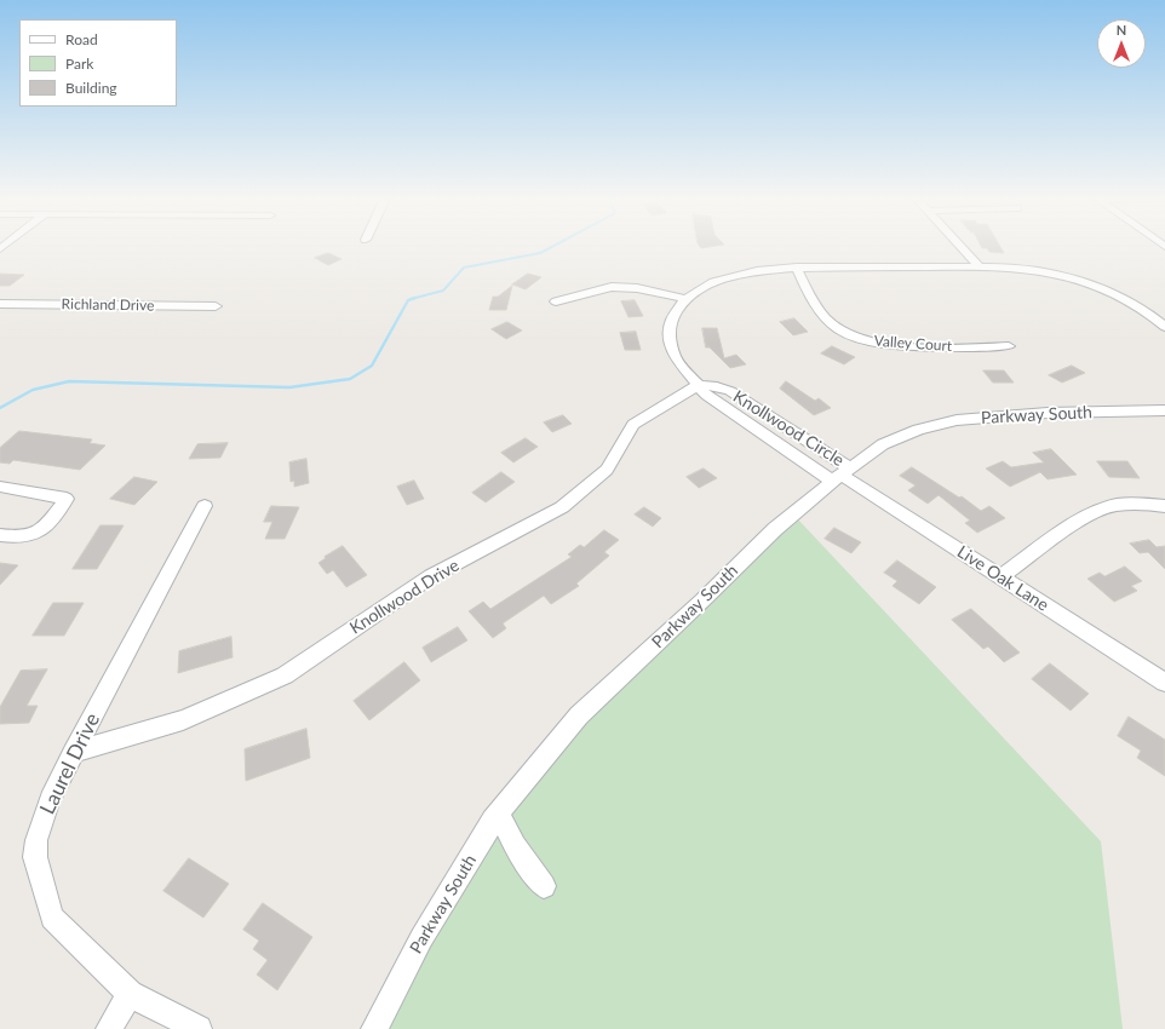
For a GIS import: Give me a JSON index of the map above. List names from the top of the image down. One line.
{"streets":{"street":["Richland Drive","Valley Court","Parkway South","Knollwood Circle","Live Oak Lane","Knollwood Drive","Laurel Drive"]},"crossings":[["Valley Court","Knollwood Circle"],["Parkway South","Knollwood Circle"],["Parkway South","Live Oak Lane"],["Knollwood Circle","Live Oak Lane"],["Knollwood Circle","Knollwood Drive"],["Knollwood Drive","Laurel Drive"]],"legend":["Road","Park","Building"],"north":"top"}
